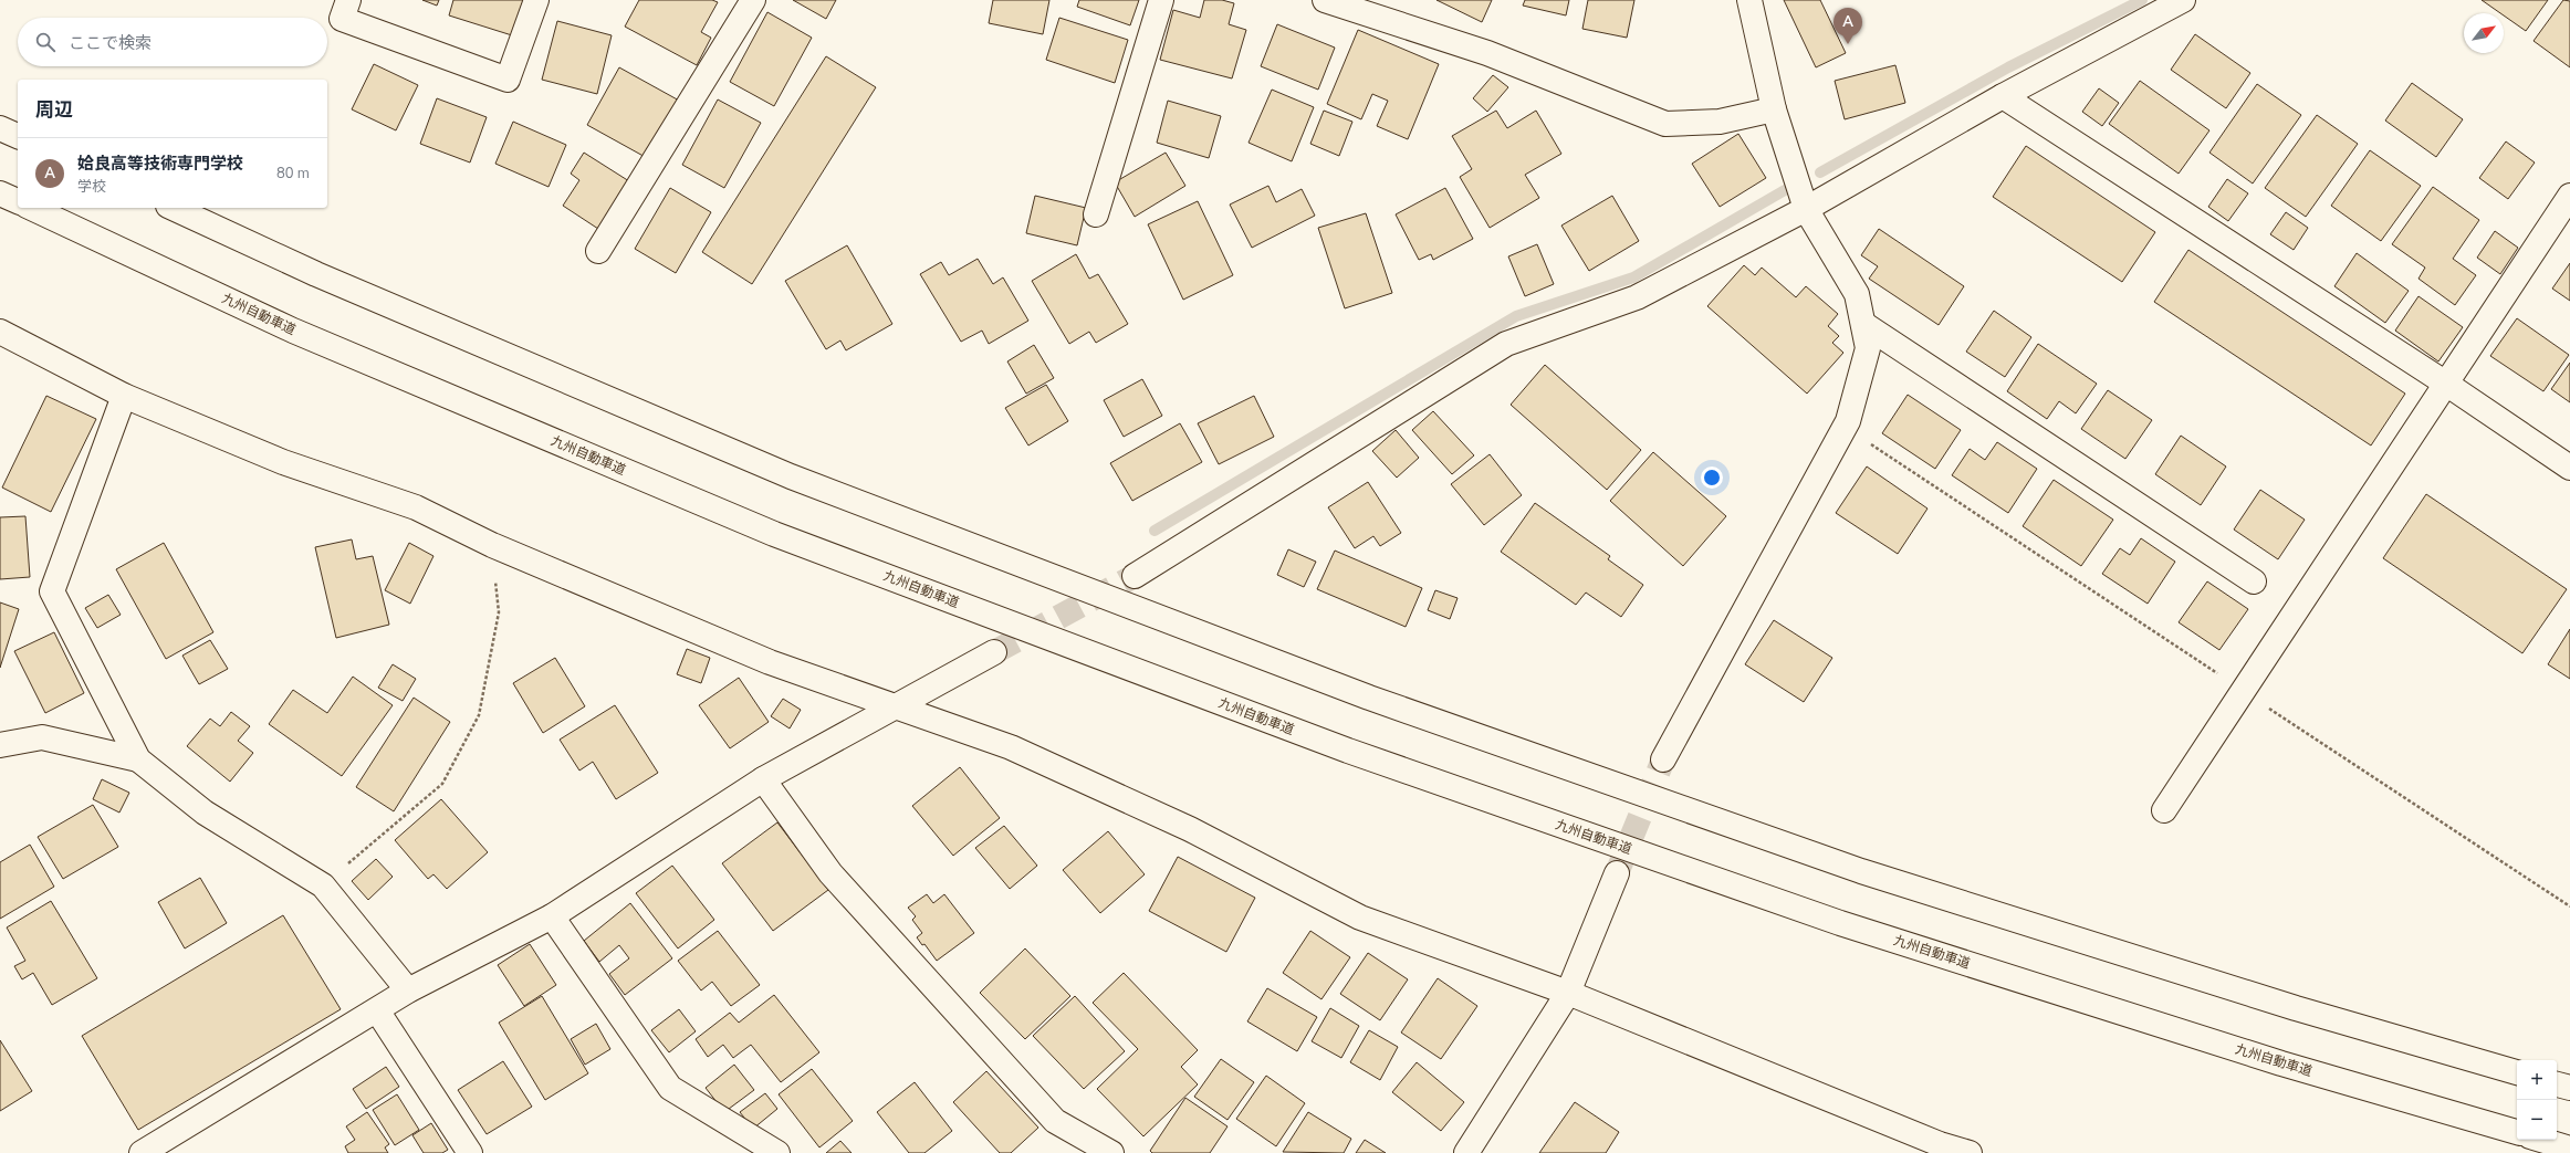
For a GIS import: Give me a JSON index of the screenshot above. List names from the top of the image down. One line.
{"streets":{"main road":["九州自動車道"]},"north":"top right","page":{"pins":"A","search":"ここで検索","heading":"周辺","list":[{"mark":"A","name":"姶良高等技術専門学校","note":"学校","value":"80 m"}],"map_buttons":["+","−"]}}
